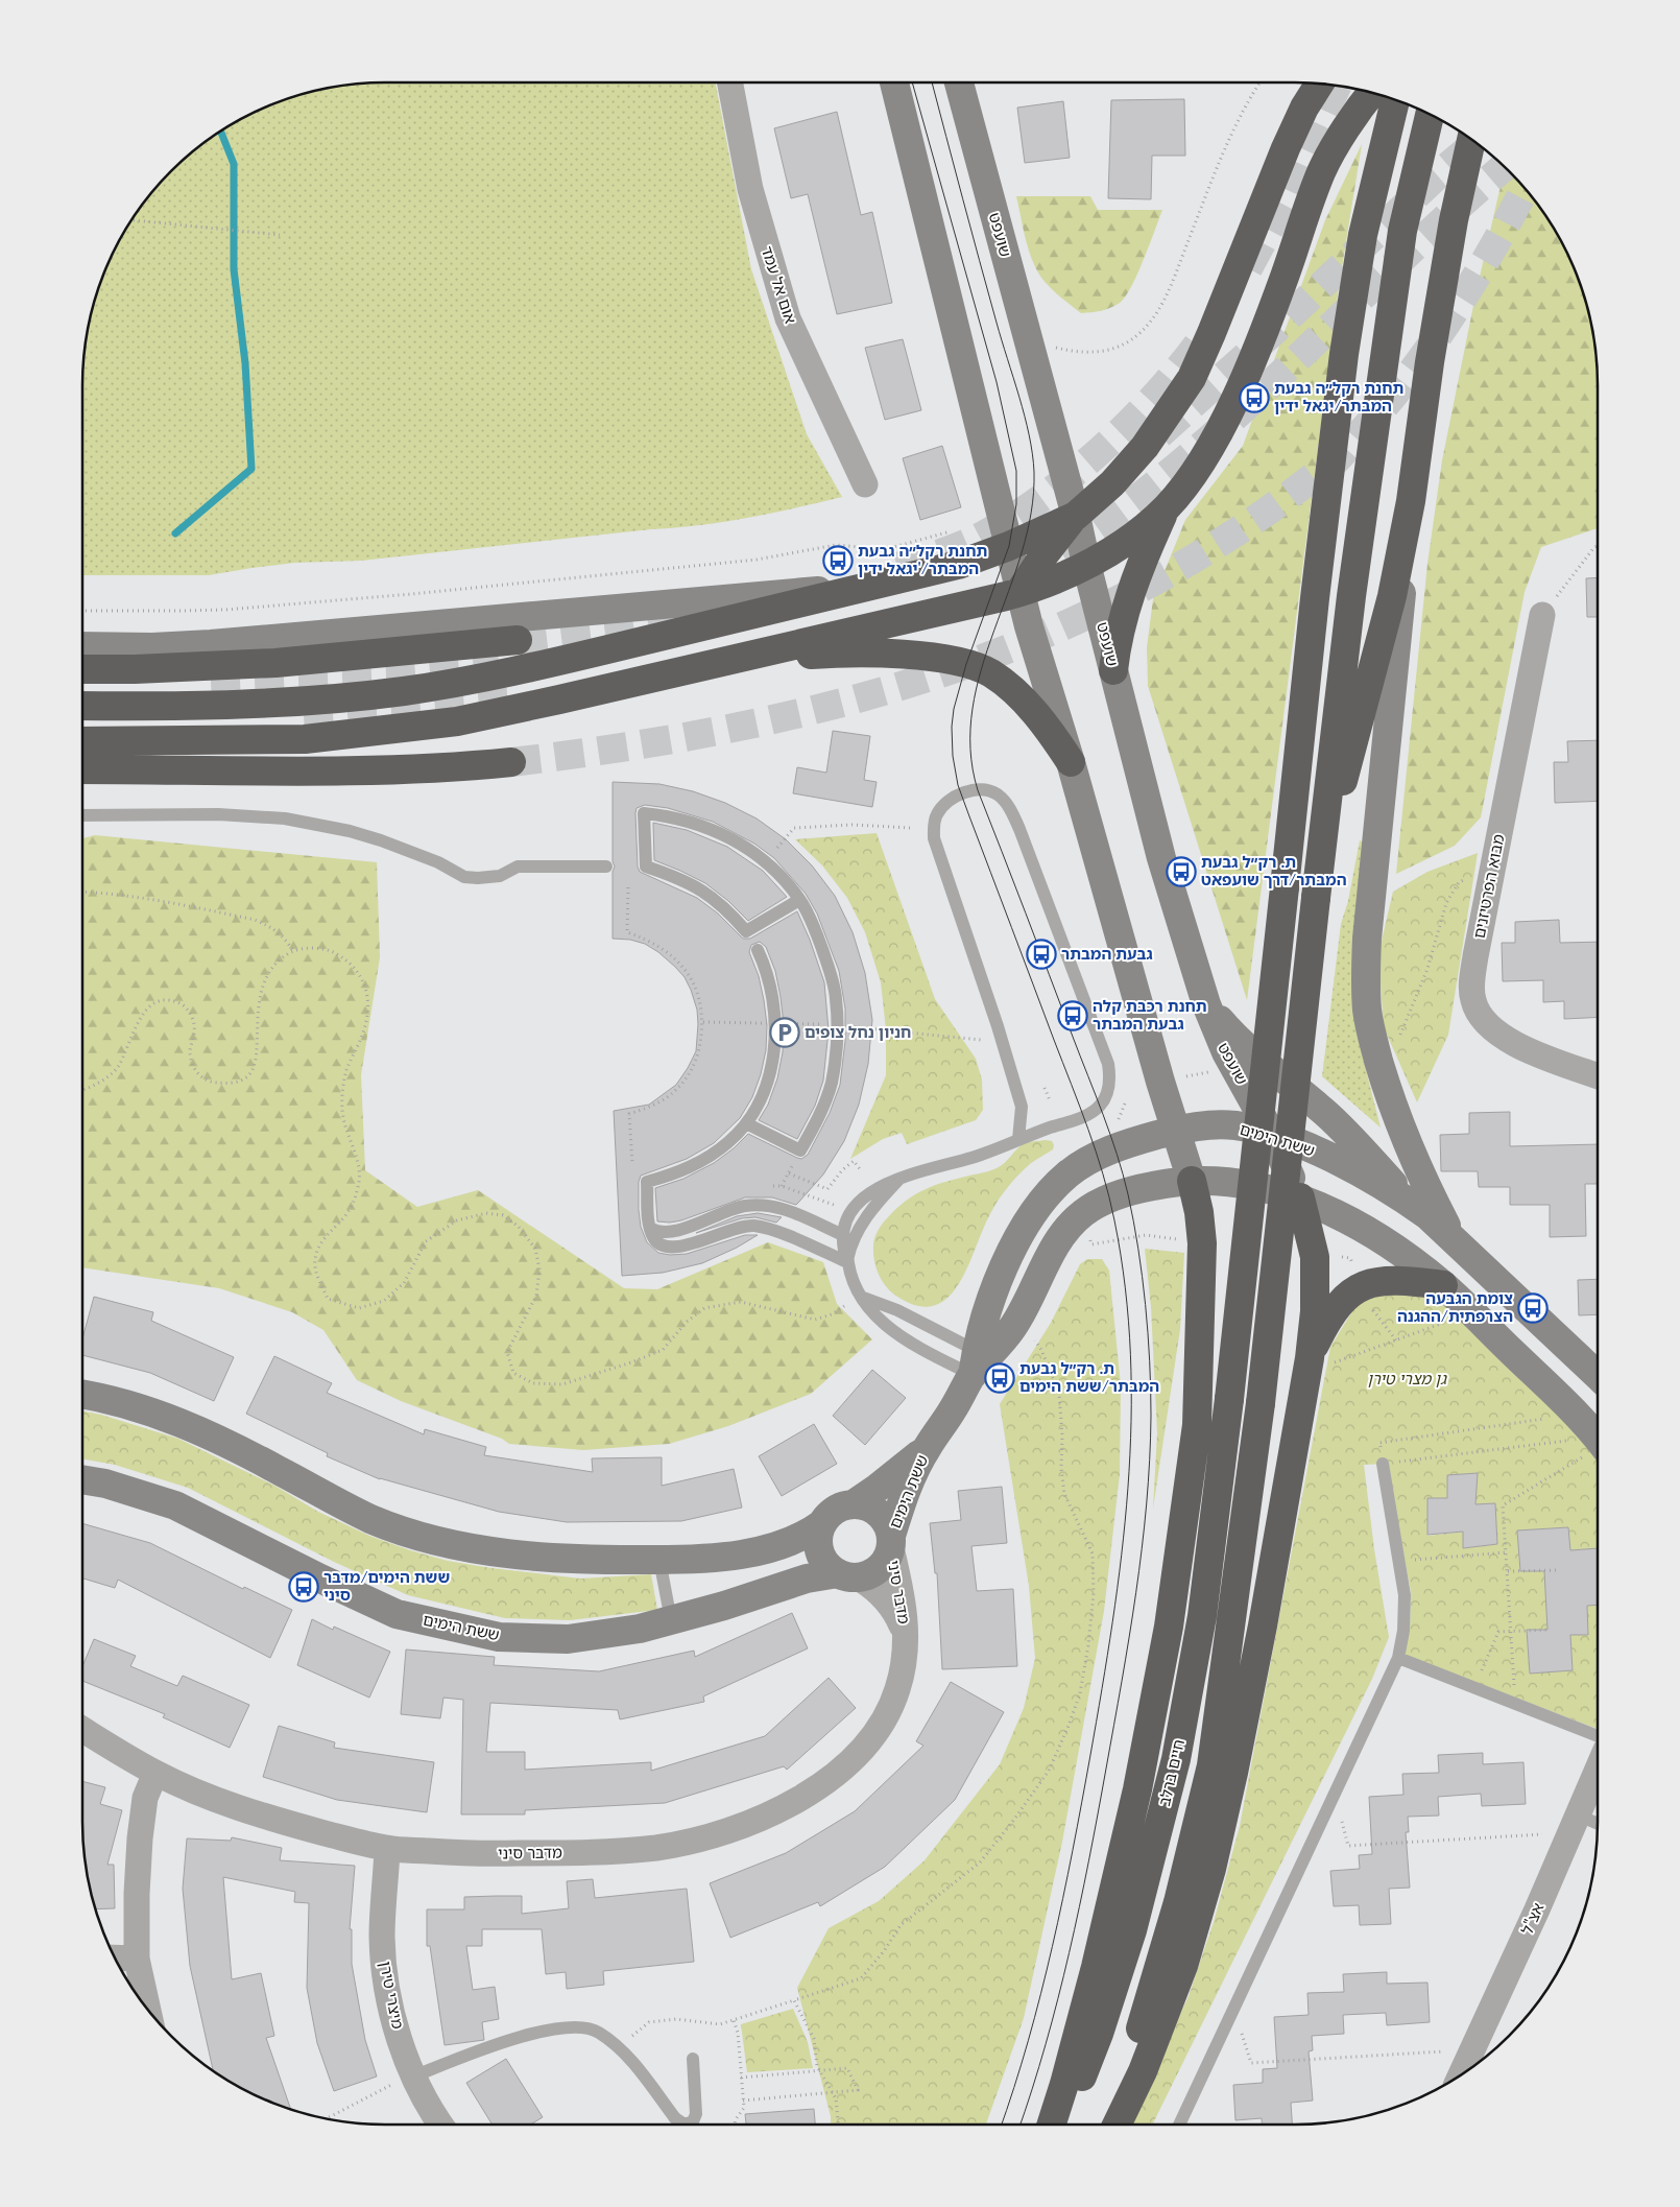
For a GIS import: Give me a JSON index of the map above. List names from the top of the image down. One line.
{"streets":{"highway":["חיים ברלב"],"street":["שועפט","אום אל עמד","מבוא הפרטיזנים","ששת הימים","מדבר סיני","אצ\"ל","מיצרי טירן"]},"crossings":[["שועפט","ששת הימים"],["ששת הימים","מדבר סיני"],["מדבר סיני","מיצרי טירן"]],"parks":["גן מצרי טירן"],"places":{"bus stop":["תחנת רקל״ה גבעת המבתר/יגאל ידין","תחנת רקל״ה גבעת המבתר/'יגאל ידין","ת. רק״ל גבעת המבתר/דרך שועפאט","גבעת המבתר","תחנת רכבת קלה גבעת המבתר","צומת הגבעה הצרפתית/ההגנה","ת. רק״ל גבעת המבתר/ששת הימים","ששת הימים/מדבר סיני"],"parking":["חניון נחל צופים"]}}
